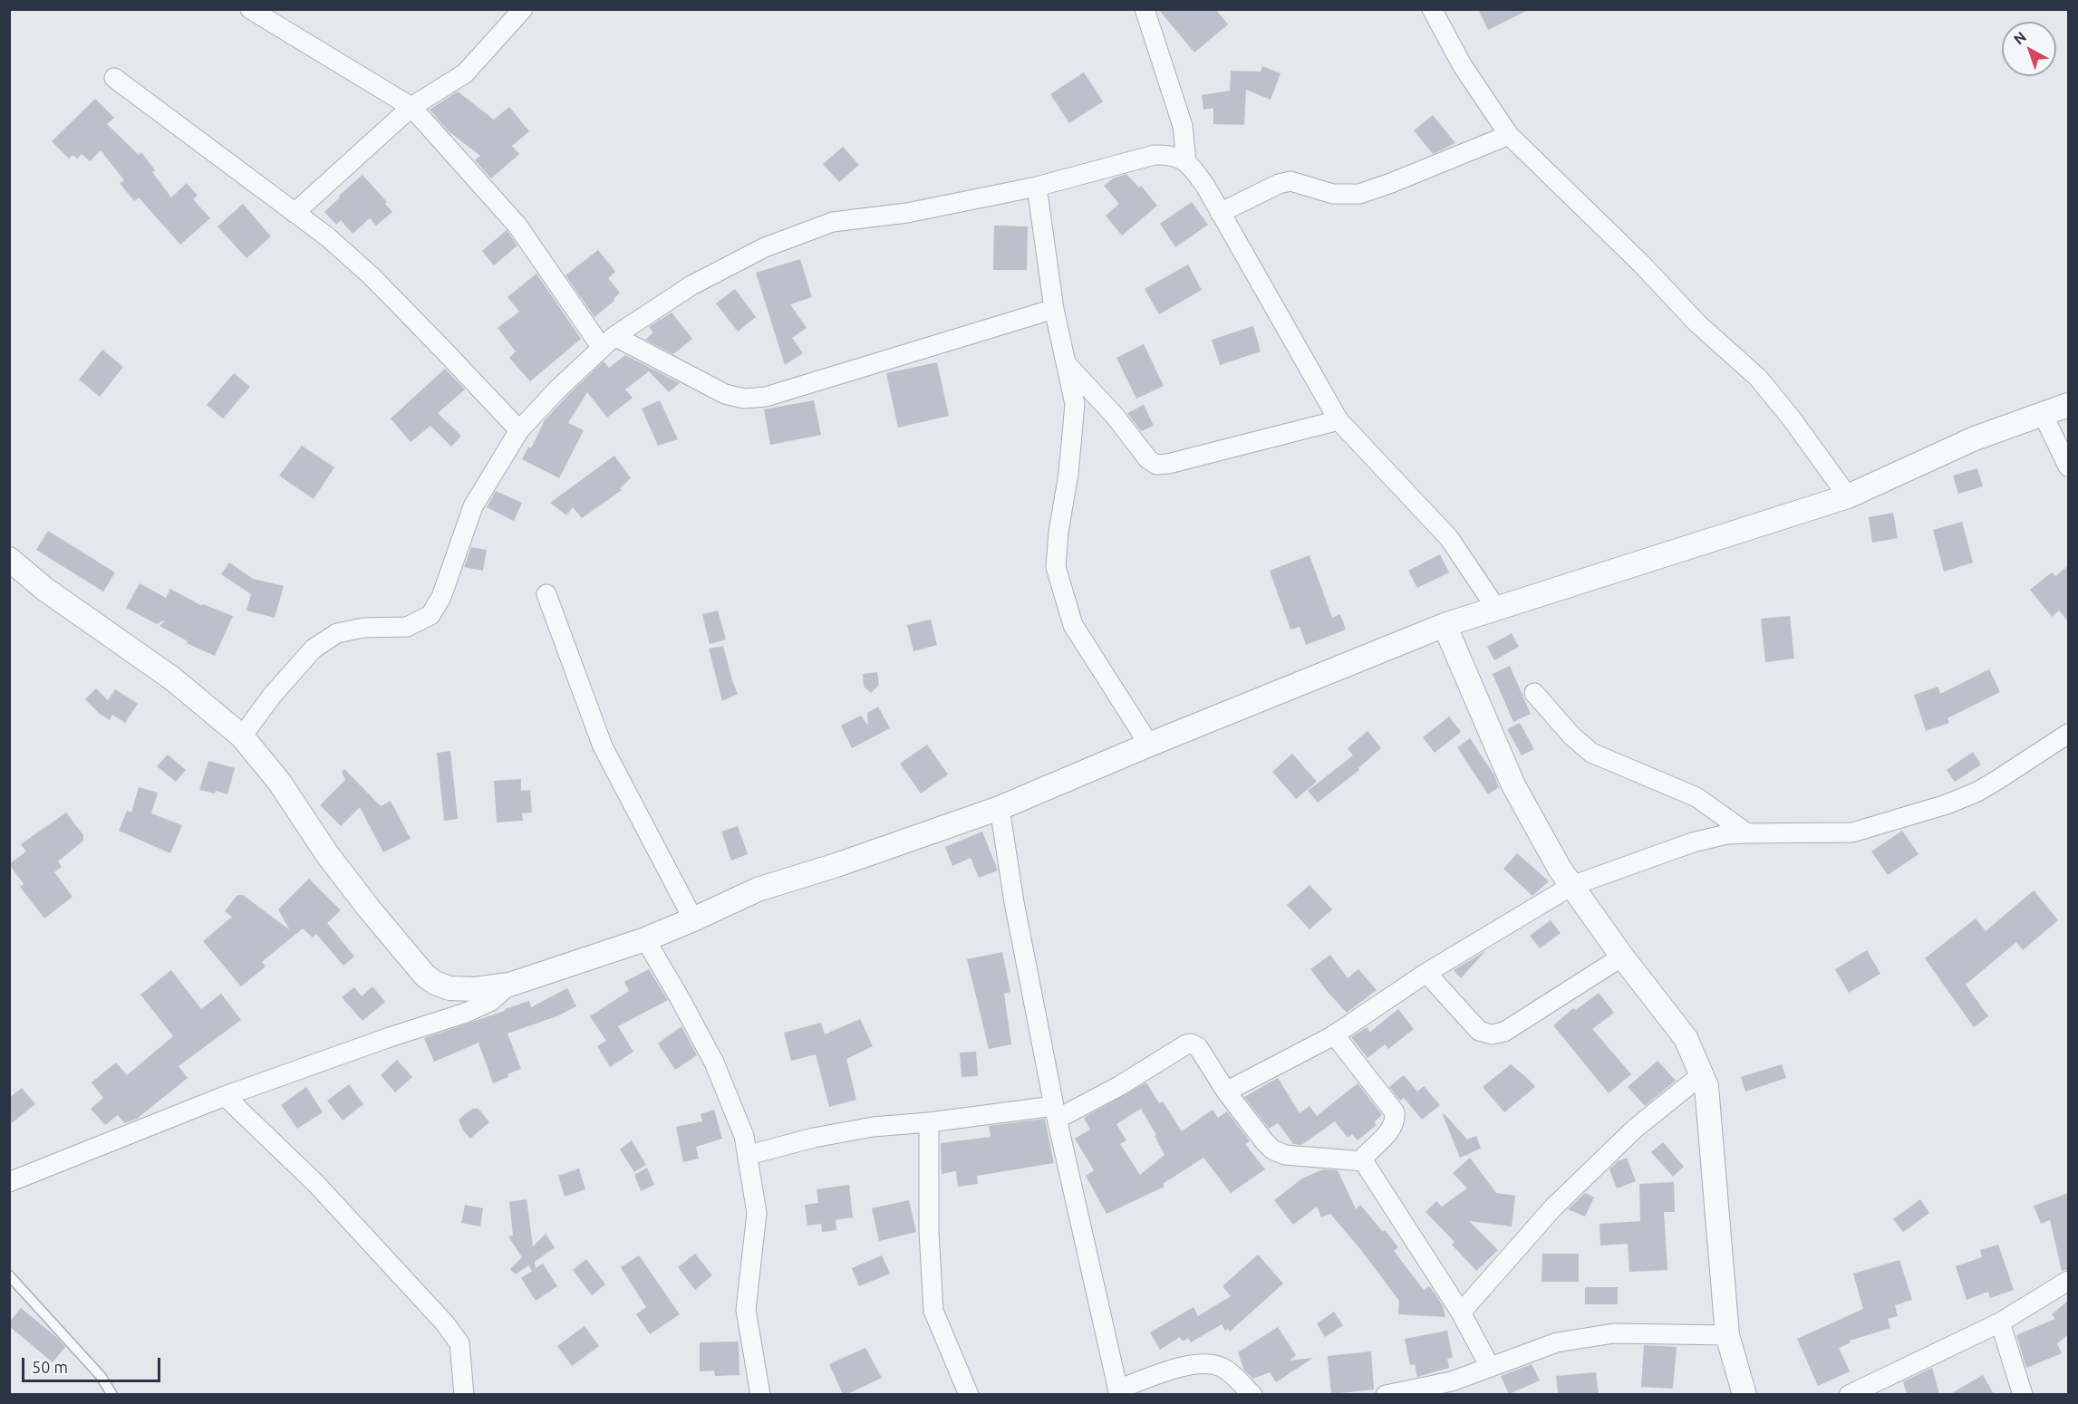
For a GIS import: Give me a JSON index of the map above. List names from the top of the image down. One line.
{"scale_bar":"50 m","north":"top left"}
